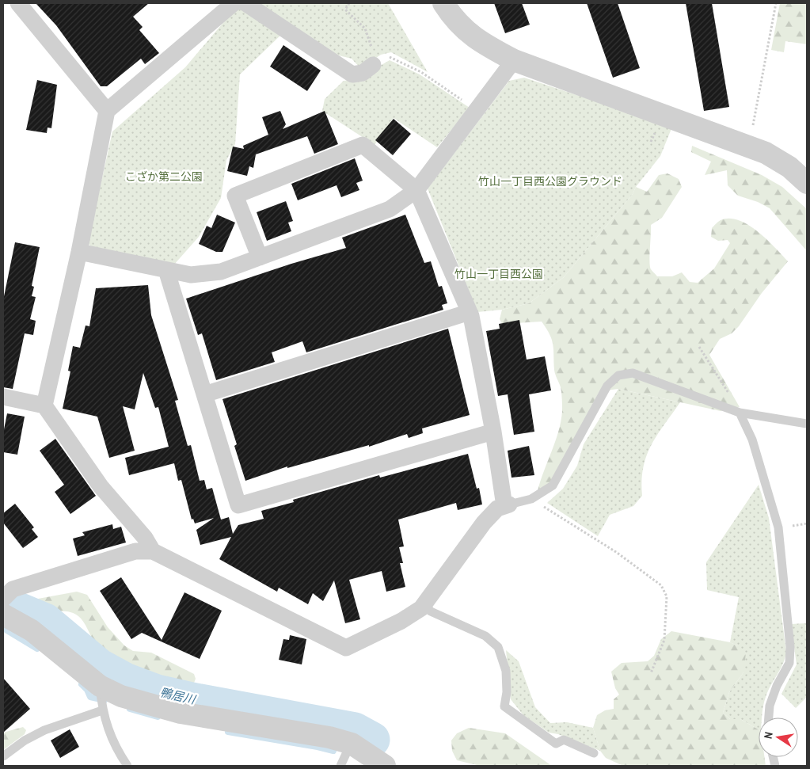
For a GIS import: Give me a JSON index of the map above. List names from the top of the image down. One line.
{"water":["鴨居川"],"parks":["こざか第二公園","竹山一丁目西公園グラウンド","竹山一丁目西公園"],"north":"left"}
